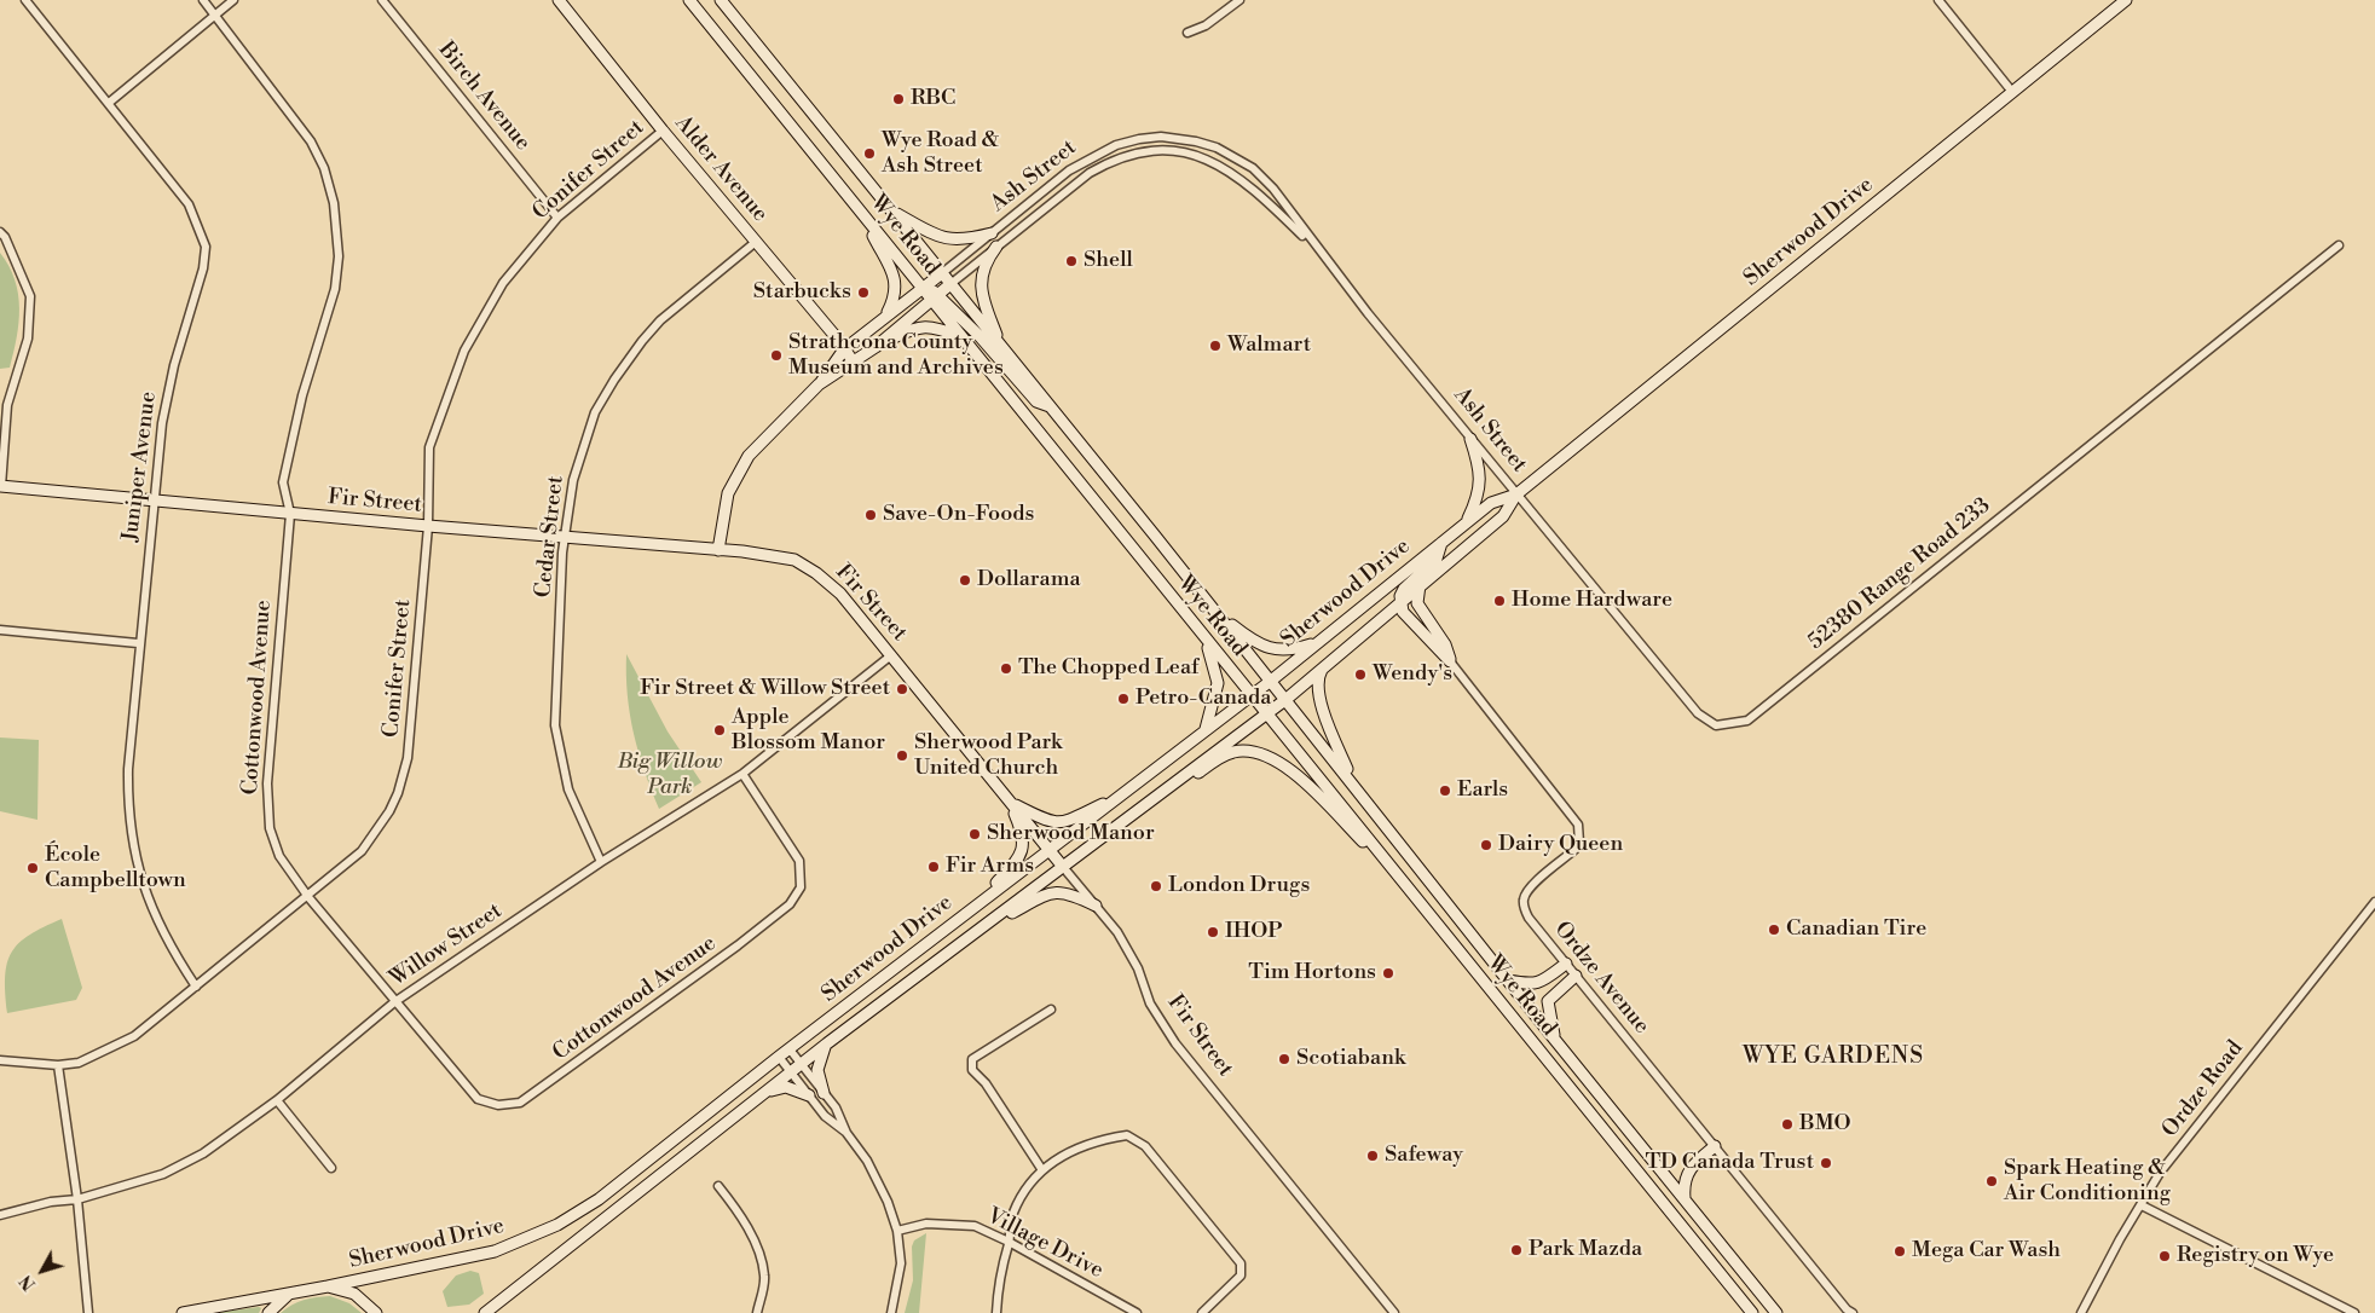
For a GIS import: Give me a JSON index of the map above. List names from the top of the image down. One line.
{"streets":{"main road":["Alder Avenue","Ash Street","Sherwood Drive","Wye Road","Fir Street"],"street":["Birch Avenue","Conifer Street","Juniper Avenue","Cedar Street","52380 Range Road 233","Cottonwood Avenue","Willow Street","Ordze Avenue","Ordze Road","Village Drive"]},"crossings":[["Birch Avenue","Conifer Street"],["Alder Avenue","Conifer Street"],["Alder Avenue","Ash Street"],["Alder Avenue","Cedar Street"],["Conifer Street","Juniper Avenue"],["Conifer Street","Fir Street"],["Conifer Street","Cottonwood Avenue"],["Ash Street","Sherwood Drive"],["Ash Street","Wye Road"],["Ash Street","Fir Street"],["Ash Street","52380 Range Road 233"],["Sherwood Drive","Wye Road"],["Sherwood Drive","Fir Street"],["Sherwood Drive","52380 Range Road 233"],["Juniper Avenue","Fir Street"],["Fir Street","Cedar Street"],["Fir Street","Cottonwood Avenue"],["Fir Street","Willow Street"],["Cedar Street","Willow Street"],["Cottonwood Avenue","Willow Street"]],"districts":["WYE GARDENS"],"parks":["Big Willow Park"],"places":["RBC","Wye Road & Ash Street","Shell","Starbucks","Walmart","Strathcona County Museum and Archives","Save-On-Foods","Dollarama","Home Hardware","The Chopped Leaf","Wendy's","Fir Street & Willow Street","Petro-Canada","Apple Blossom Manor","Sherwood Park United Church","Earls","Sherwood Manor","Dairy Queen","Fir Arms","École Campbelltown","London Drugs","Canadian Tire","IHOP","Tim Hortons","Scotiabank","BMO","Safeway","TD Canada Trust","Spark Heating & Air Conditioning","Park Mazda","Mega Car Wash","Registry on Wye"],"north":"bottom left"}
